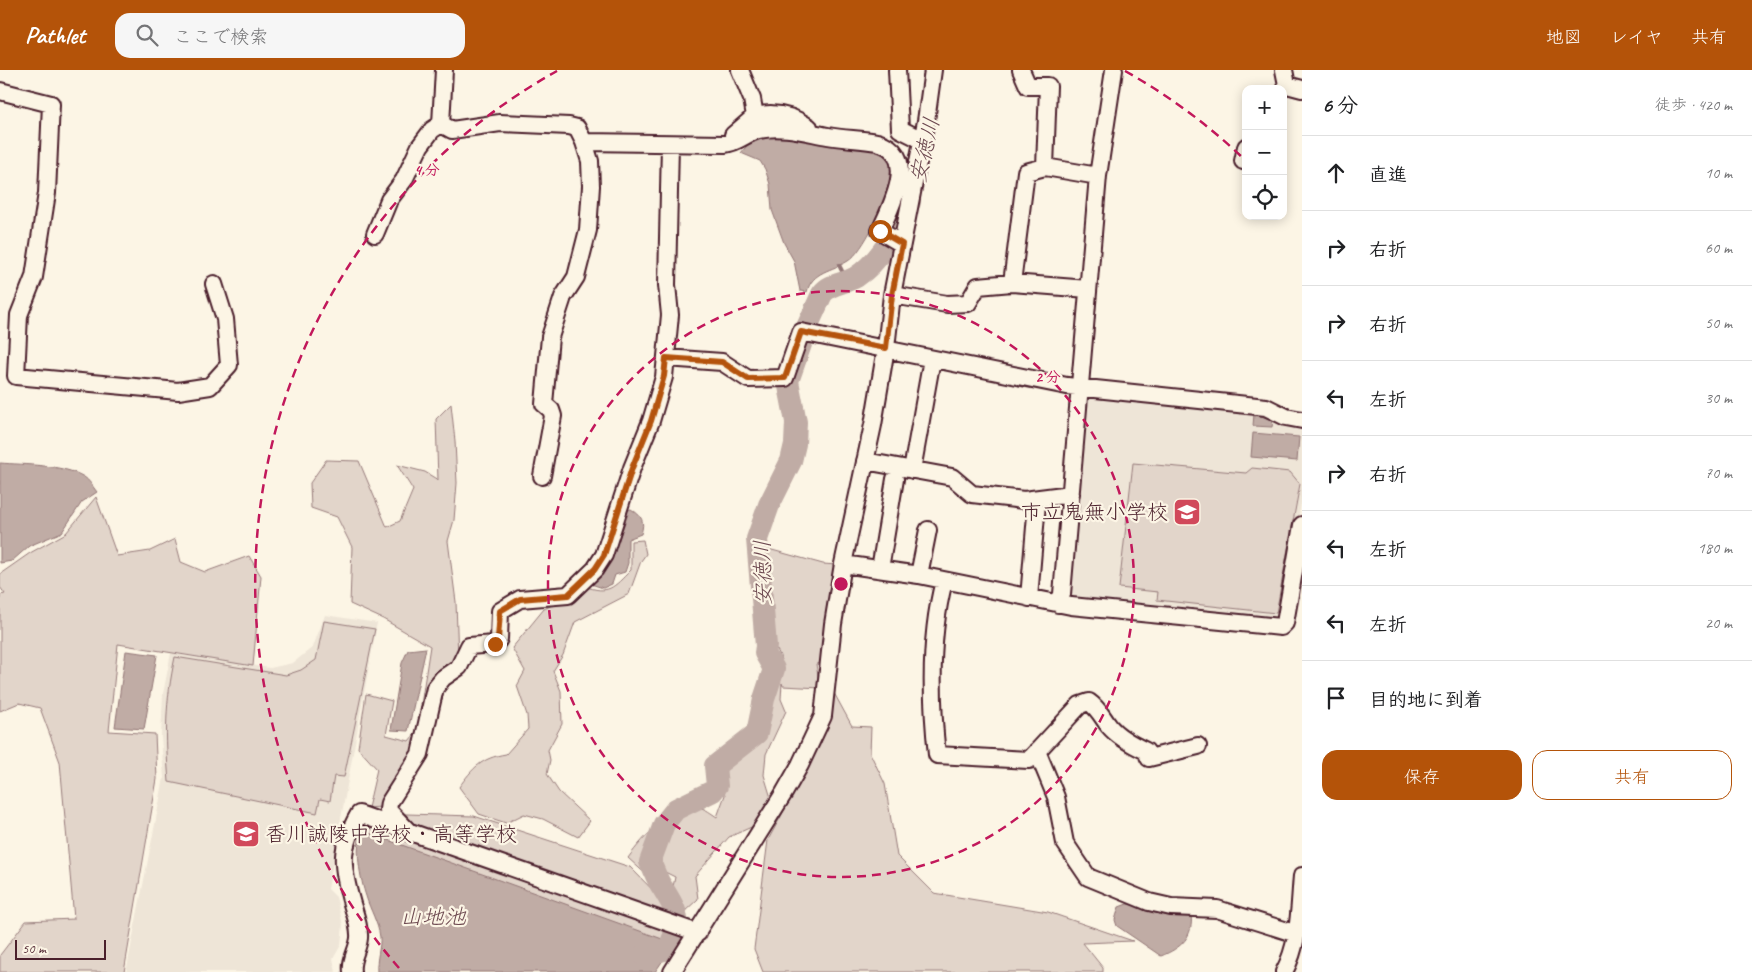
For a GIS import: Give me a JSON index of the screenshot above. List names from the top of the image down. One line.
{"water":["安徳川","山地池"],"places":{"school or university":["市立鬼無小学校","香川誠陵中学校・高等学校"]},"scale_bar":"50 m","page":{"header":"Pathlet","search":"ここで検索","nav":["地図","レイヤ","共有"],"heading":["6 分","徒歩 · 420 m"],"map_buttons":["+","−"],"list":[["直進","10 m"],["右折","60 m"],["右折","50 m"],["左折","30 m"],["右折","70 m"],["左折","180 m"],["左折","20 m"],"目的地に到着"],"buttons":["保存","共有"],"scale":"50 m"},"rings":["4 分","2 分"]}
